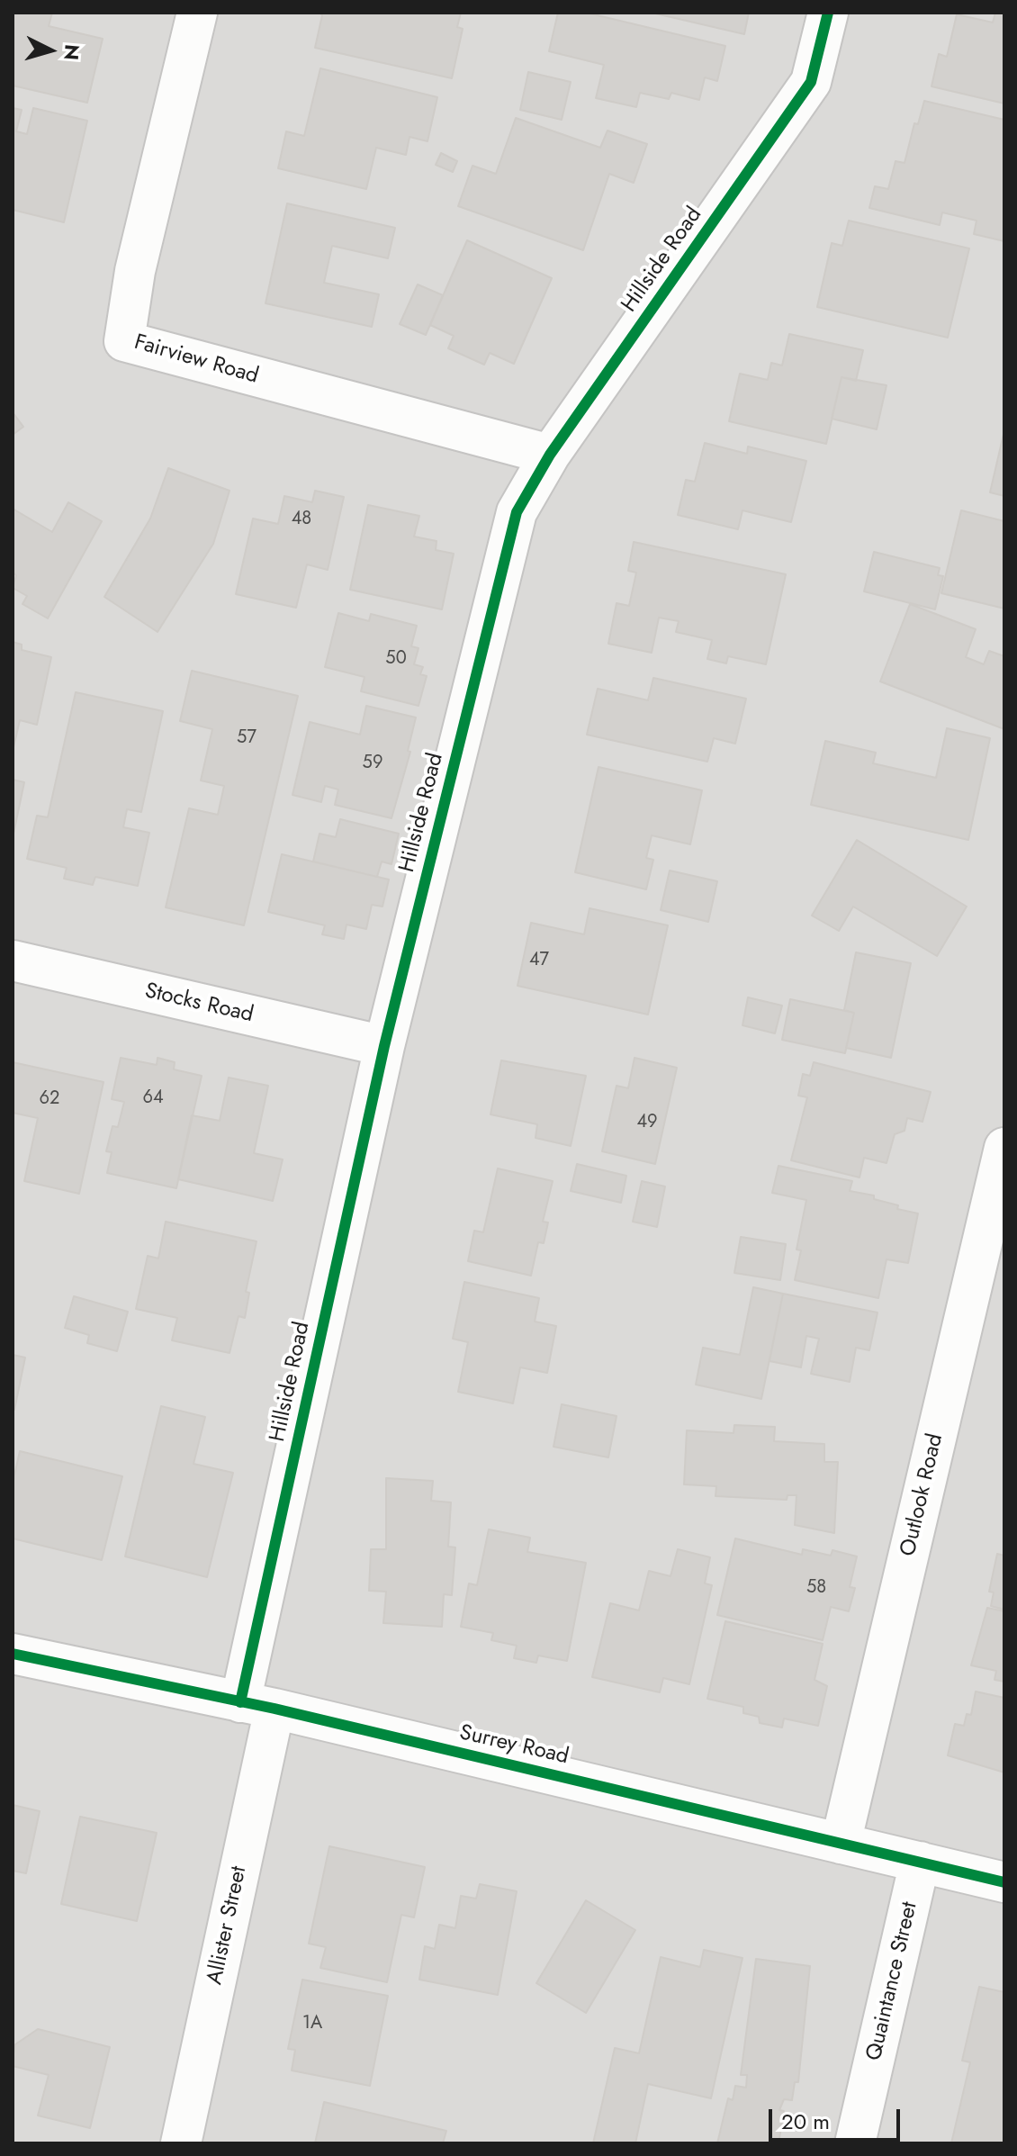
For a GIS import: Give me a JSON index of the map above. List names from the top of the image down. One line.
{"streets":{"street":["Hillside Road","Fairview Road","Stocks Road","Outlook Road","Surrey Road","Allister Street","Quaintance Street"]},"crossings":[["Hillside Road","Fairview Road"],["Hillside Road","Stocks Road"],["Hillside Road","Surrey Road"],["Hillside Road","Allister Street"],["Outlook Road","Surrey Road"],["Surrey Road","Allister Street"],["Surrey Road","Quaintance Street"]],"house_numbers":["48","50","57","59","47","64","62","49","58","1A"],"scale_bar":"20 m","north":"right"}
